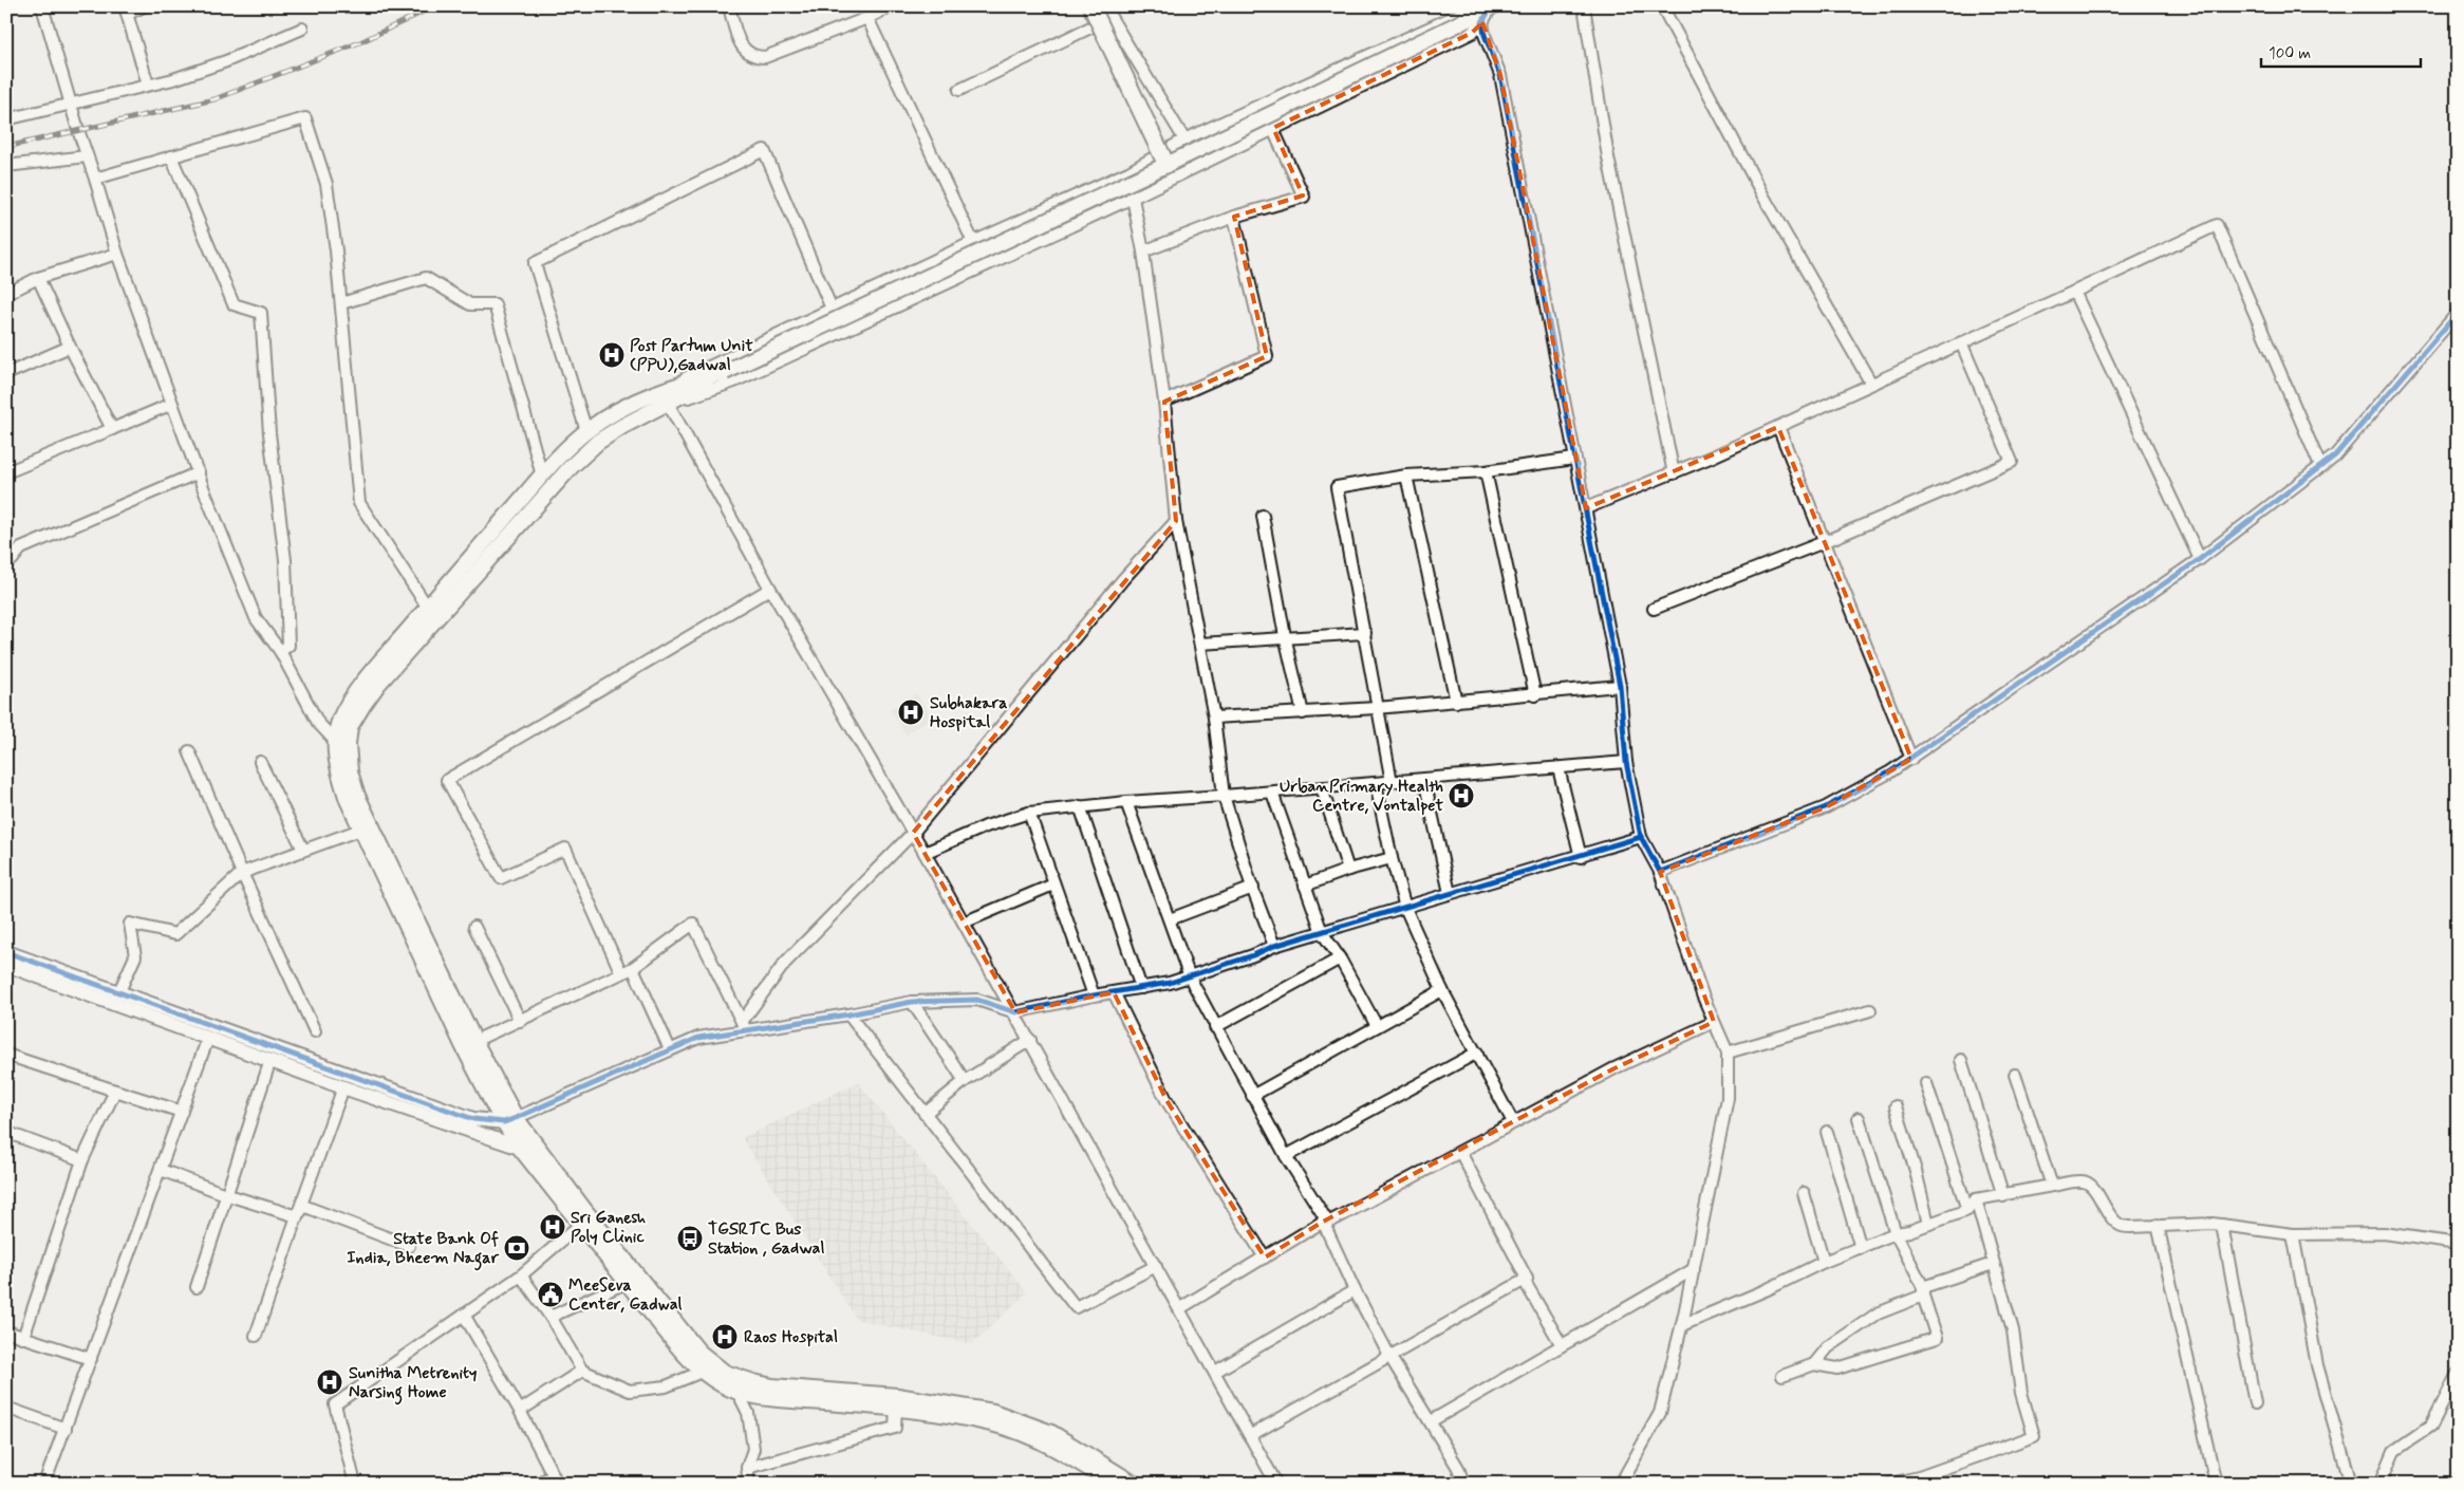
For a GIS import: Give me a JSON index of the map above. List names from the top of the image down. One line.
{"places":{"hospital":["Post Partum Unit (PPU),Gadwal","Subhakara Hospital","UrbanPrimary Health Centre, Vontalpet","Sri Ganesh Poly Clinic","Raos Hospital","Sunitha Metrenity Narsing Home"],"bus stop":["TGSRTC Bus Station , Gadwal"],"bank":["State Bank Of India, Bheem Nagar"],"public building":["MeeSeva Center, Gadwal"]},"scale_bar":"100 m"}
